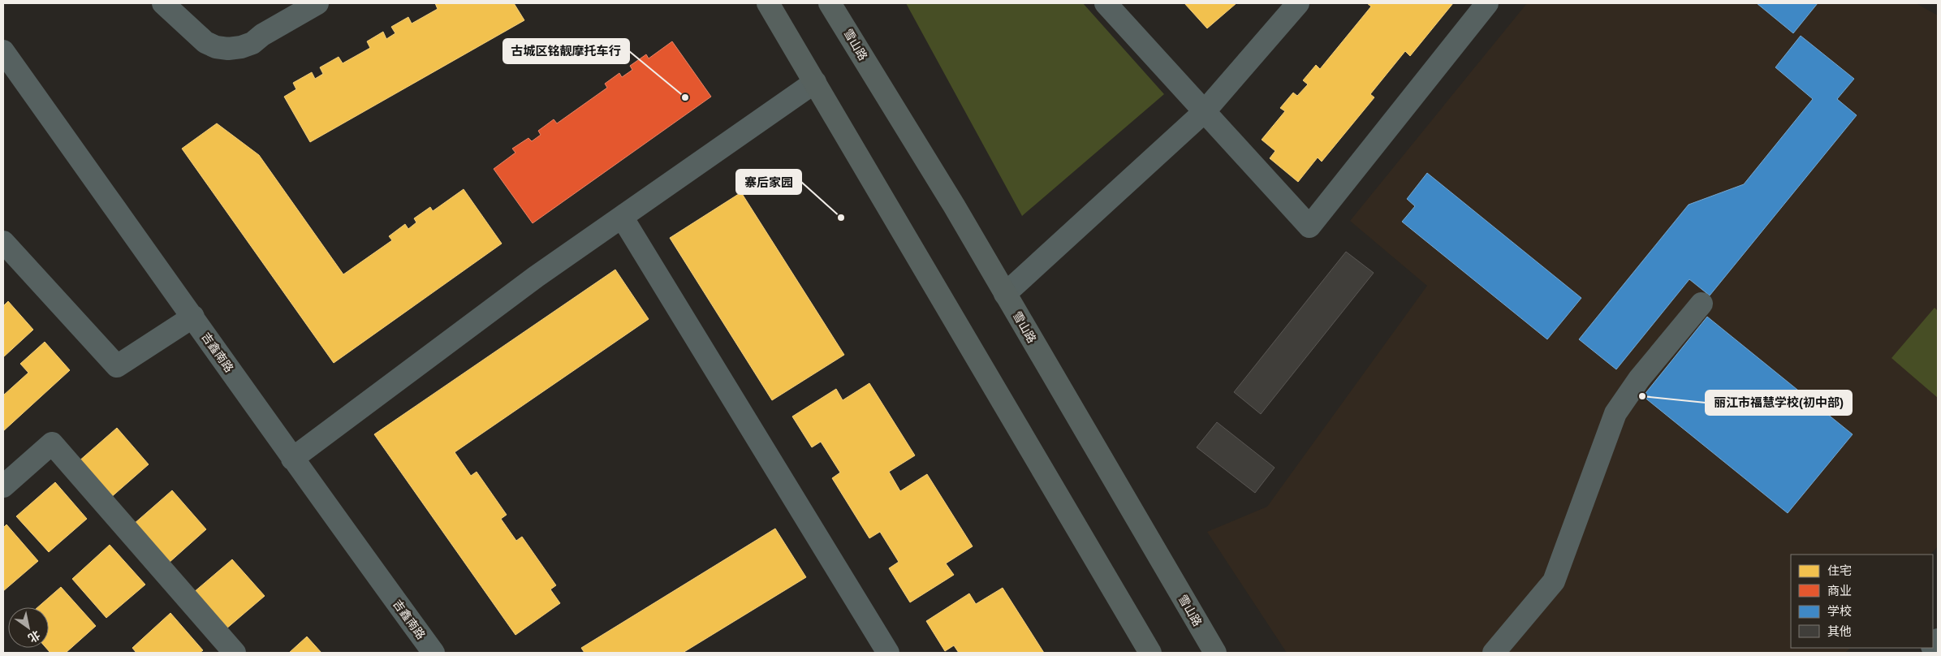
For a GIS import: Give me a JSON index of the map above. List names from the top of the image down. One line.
{"streets":{"main road":["雪山路"],"street":["吉鑫南路"]},"places":["古城区铭靓摩托车行","寨后家园","丽江市福慧学校(初中部)"],"legend":["住宅","商业","学校","其他"],"north":"bottom right"}
